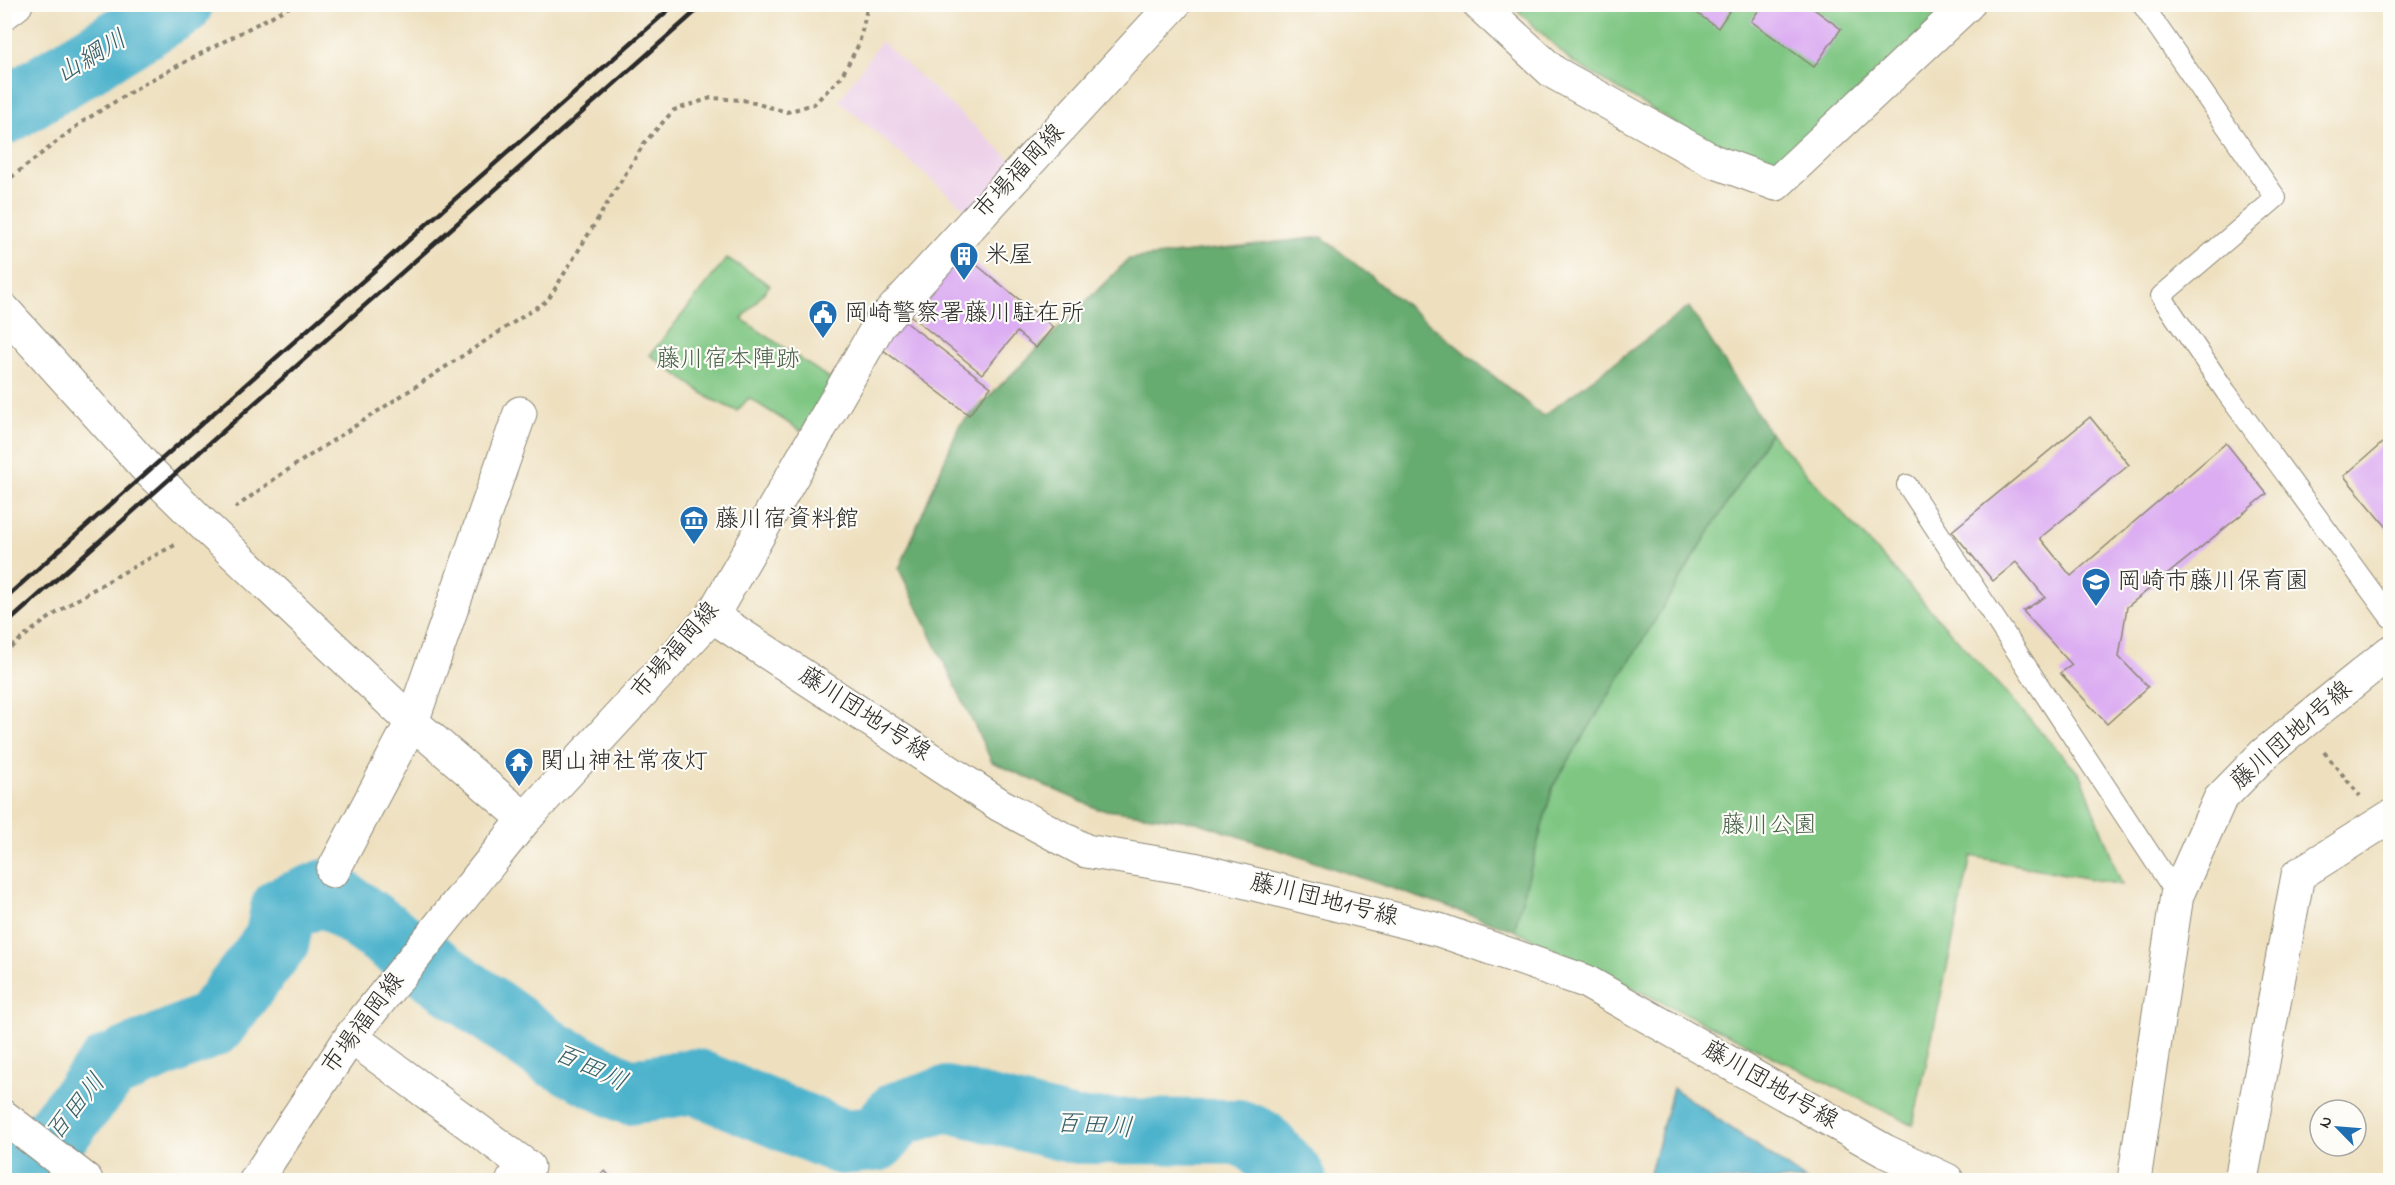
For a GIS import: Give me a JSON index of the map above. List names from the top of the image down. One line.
{"streets":{"main road":["市場福岡線","藤川団地1号線"]},"crossings":[["市場福岡線","藤川団地1号線"]],"water":["山綱川","百田川"],"parks":["藤川宿本陣跡","藤川公園"],"places":{"building":["米屋"],"public building":["岡崎警察署藤川駐在所"],"museum":["藤川宿資料館"],"school or university":["岡崎市藤川保育園"],"temple":["関山神社常夜灯"]},"north":"top left"}
